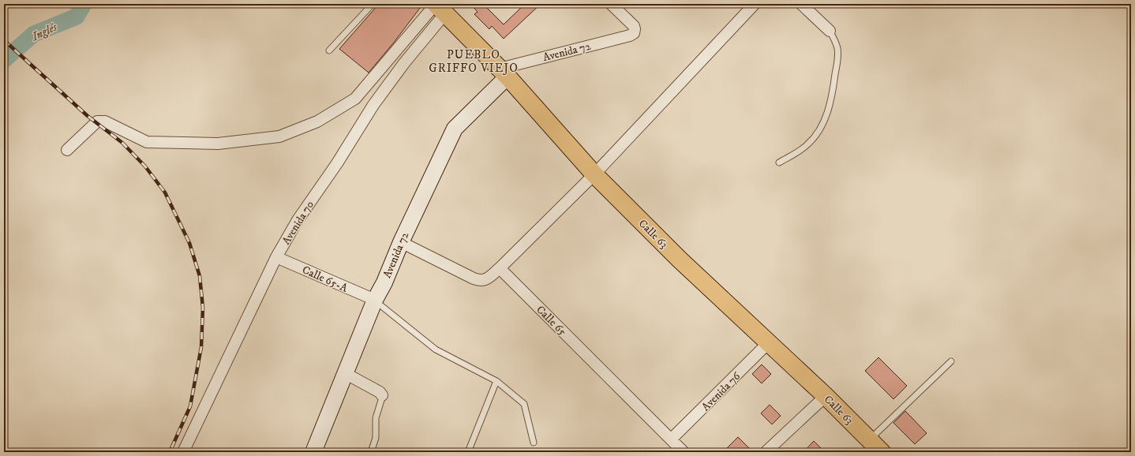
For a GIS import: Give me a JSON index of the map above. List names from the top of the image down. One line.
{"streets":{"main road":["Calle 63"],"street":["Avenida 72","Avenida 70","Calle 65-A","Calle 65","Avenida 76"]},"crossings":[["Avenida 72","Calle 63"],["Avenida 72","Calle 65-A"],["Avenida 70","Calle 63"],["Avenida 70","Calle 65-A"],["Calle 63","Avenida 76"],["Calle 65","Avenida 76"]],"districts":["PUEBLO GRIFFO VIEJO"],"water":["Inglés"]}
